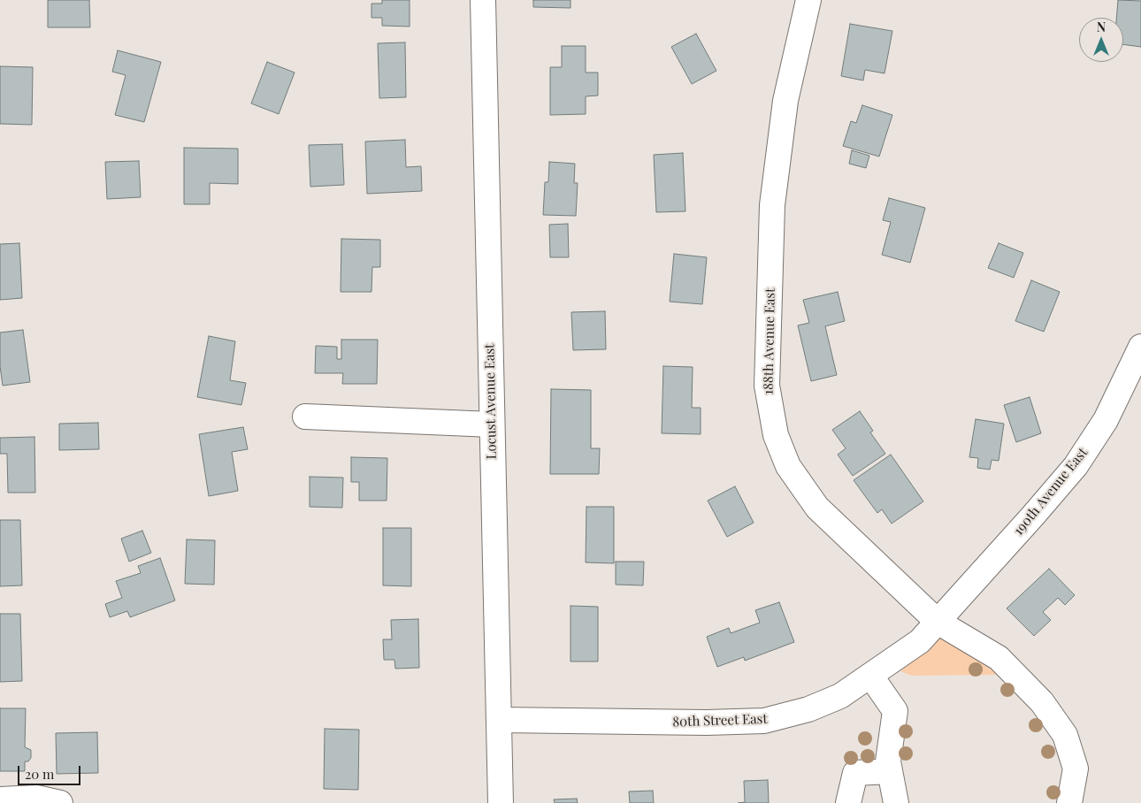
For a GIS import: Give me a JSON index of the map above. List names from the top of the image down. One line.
{"streets":{"street":["188th Avenue East","Locust Avenue East","190th Avenue East","80th Street East"]},"crossings":[["188th Avenue East","190th Avenue East"],["188th Avenue East","80th Street East"],["Locust Avenue East","80th Street East"],["190th Avenue East","80th Street East"]],"scale_bar":"20 m","north":"top"}
